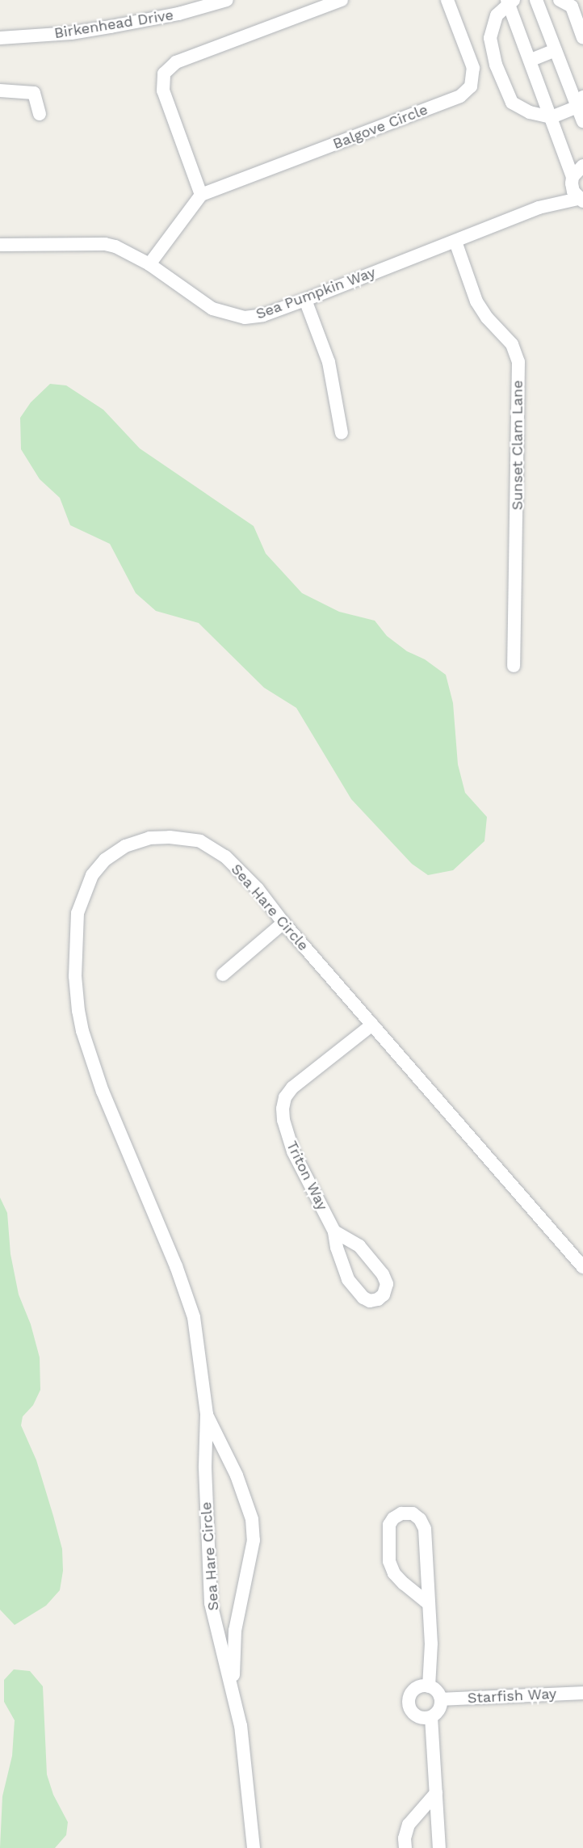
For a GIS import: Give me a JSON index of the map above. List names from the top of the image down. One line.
{"streets":{"street":["Birkenhead Drive","Balgove Circle","Sea Pumpkin Way","Sunset Clam Lane","Sea Hare Circle","Triton Way","Starfish Way"]},"crossings":[["Sea Pumpkin Way","Sunset Clam Lane"],["Sea Hare Circle","Triton Way"]]}
